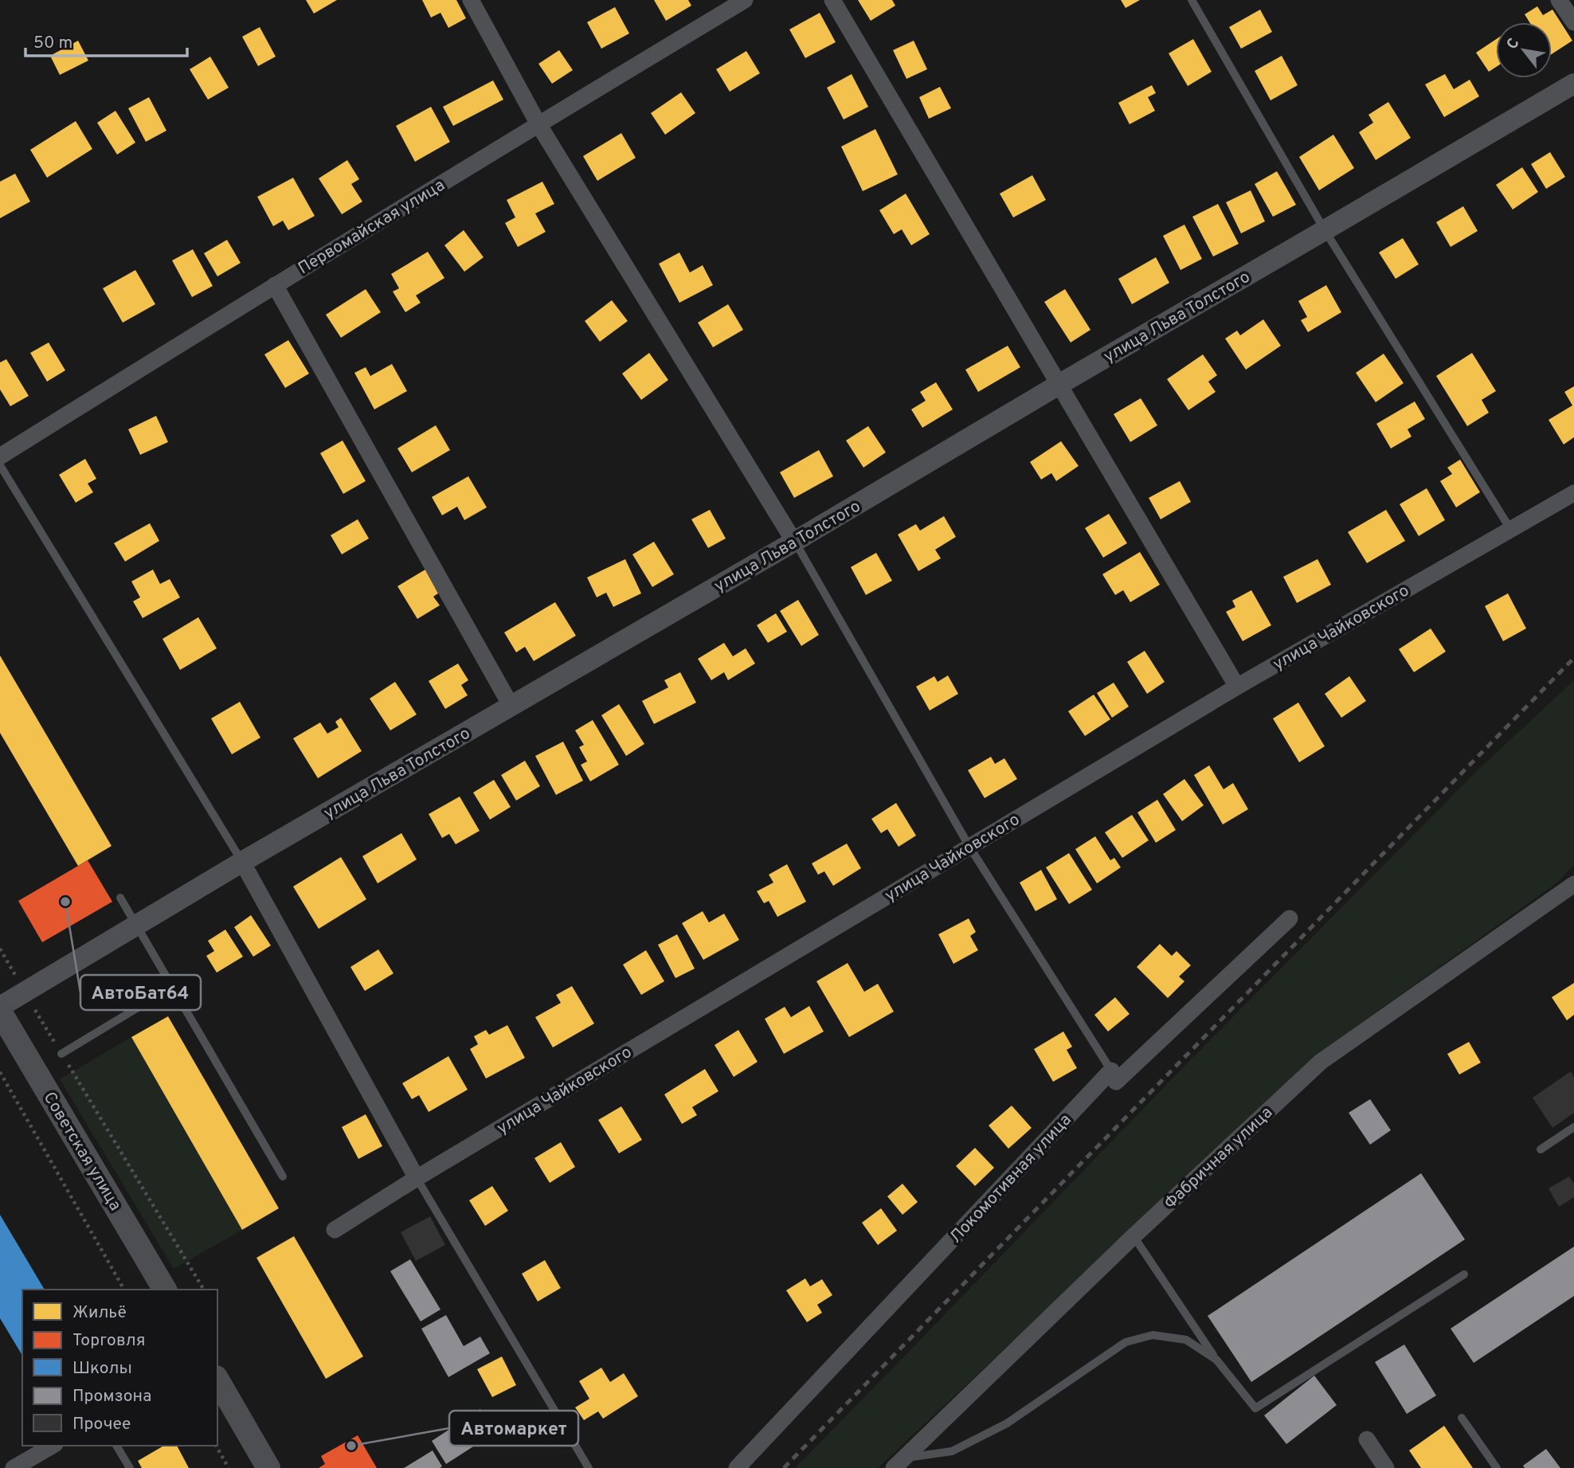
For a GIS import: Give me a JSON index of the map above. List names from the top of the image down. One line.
{"streets":{"main road":["Советская улица"],"street":["Первомайская улица","улица Льва Толстого","улица Чайковского","Фабричная улица","Локомотивная улица"]},"places":["АвтоБат64","Автомаркет"],"legend":["Жильё","Торговля","Школы","Промзона","Прочее"],"scale_bar":"50 m","north":"top left"}
